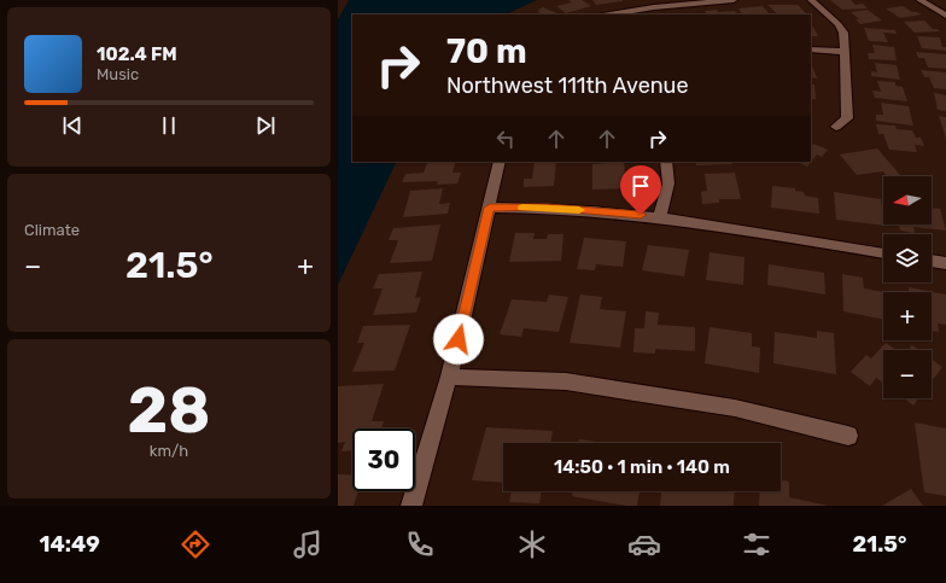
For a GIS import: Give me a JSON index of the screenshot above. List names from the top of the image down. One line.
{"north":"left","page":{"turn":["70 m","Northwest 111th Avenue"],"song":["102.4 FM","Music"],"tile":["Climate",["28","km/h"]],"map_buttons":["+","−"],"heat":["−","21.5°","+"],"limit":"30","trip":"14:50 · 1 min · 140 m","tabs":["14:49","21.5°"]}}
